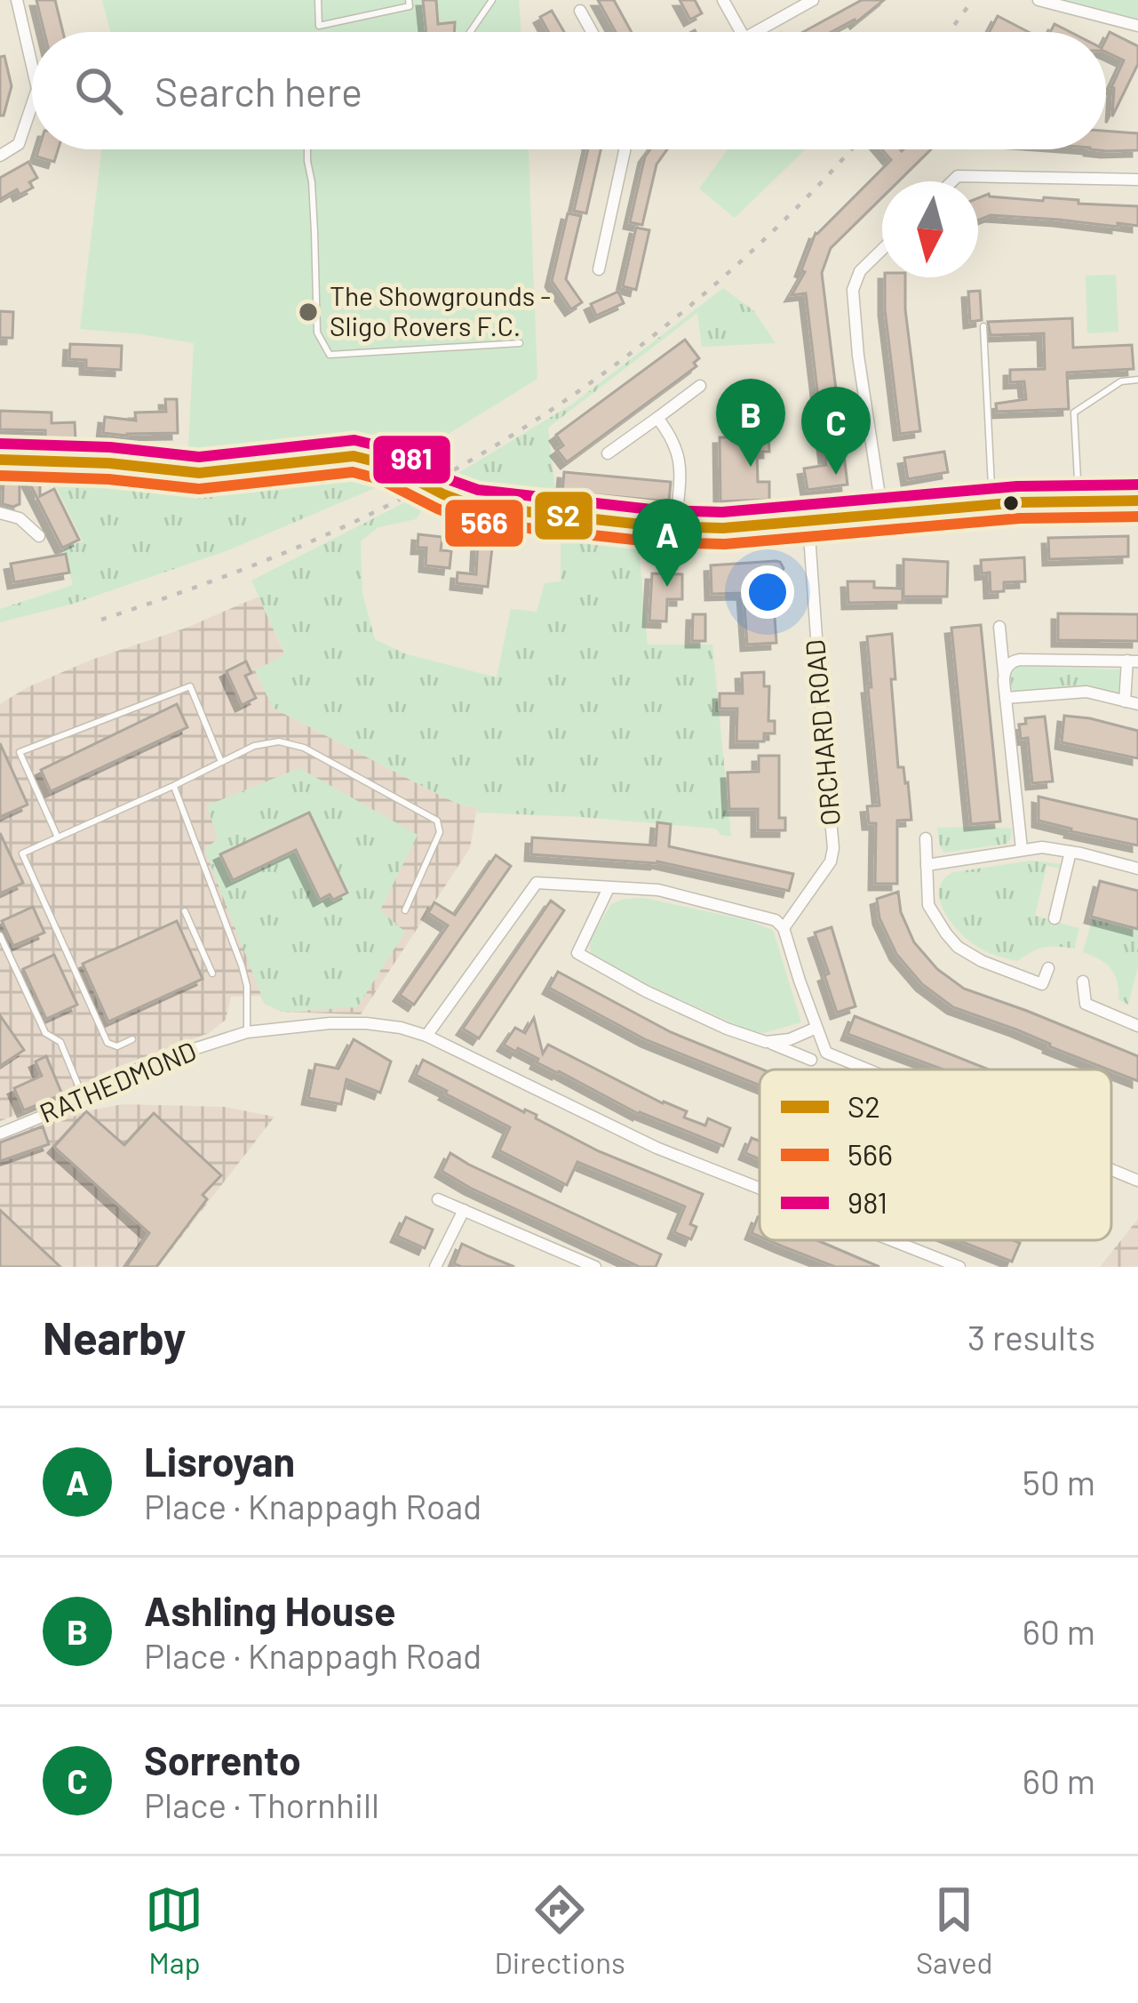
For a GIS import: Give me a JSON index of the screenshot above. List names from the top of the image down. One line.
{"streets":{"street":["ORCHARD ROAD","RATHEDMOND"]},"places":["The Showgrounds - Sligo Rovers F.C."],"lines":["transit line 981","transit line S2","transit line 566"],"legend":["S2","566","981"],"north":"bottom","page":{"search":"Search here","pins":["B","C","A"],"heading":["Nearby","3 results"],"list":[{"mark":"A","name":"Lisroyan","note":"Place · Knappagh Road","value":"50 m"},{"mark":"B","name":"Ashling House","note":"Place · Knappagh Road","value":"60 m"},{"mark":"C","name":"Sorrento","note":"Place · Thornhill","value":"60 m"}],"nav":["Map","Directions","Saved"]}}
